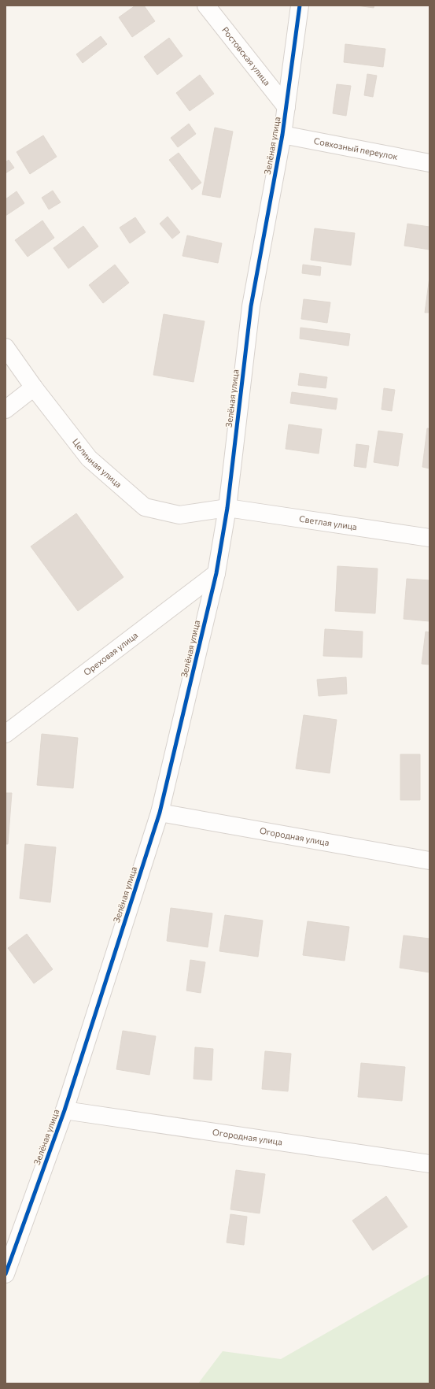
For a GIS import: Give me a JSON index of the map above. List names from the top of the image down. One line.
{"streets":{"street":["Ростовская улица","Зелёная улица","Совхозный переулок","Целинная улица","Светлая улица","Ореховая улица","Огородная улица"]},"crossings":[["Ростовская улица","Зелёная улица"],["Зелёная улица","Совхозный переулок"],["Зелёная улица","Целинная улица"],["Зелёная улица","Светлая улица"],["Зелёная улица","Ореховая улица"],["Зелёная улица","Огородная улица"],["Целинная улица","Светлая улица"]]}
